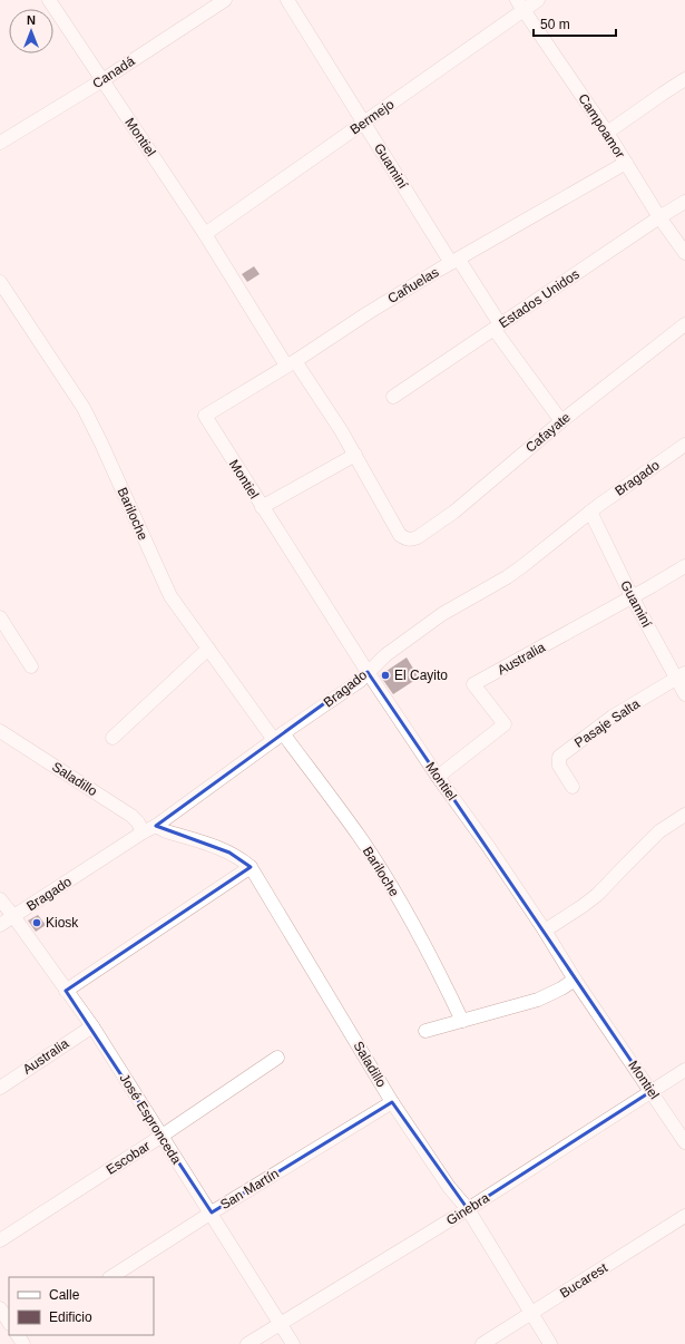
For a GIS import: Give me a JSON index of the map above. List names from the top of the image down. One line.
{"streets":{"street":["Canadá","Bermejo","Campoamor","Montiel","Guaminí","Cañuelas","Estados Unidos","Cafayate","Bragado","Bariloche","Australia","Pasaje Salta","Saladillo","José Espronceda","Escobar","San Martín","Ginebra","Bucarest"]},"crossings":[["Canadá","Montiel"],["Bermejo","Campoamor"],["Bermejo","Montiel"],["Bermejo","Guaminí"],["Campoamor","Cañuelas"],["Campoamor","Estados Unidos"],["Montiel","Cañuelas"],["Montiel","Cafayate"],["Montiel","Bragado"],["Montiel","Australia"],["Montiel","Ginebra"],["Guaminí","Cañuelas"],["Guaminí","Estados Unidos"],["Guaminí","Cafayate"],["Guaminí","Bragado"],["Guaminí","Australia"],["Guaminí","Pasaje Salta"],["Bragado","Bariloche"],["Bragado","Saladillo"],["Bragado","José Espronceda"],["Australia","José Espronceda"],["Saladillo","San Martín"],["Saladillo","Ginebra"],["Saladillo","Bucarest"],["José Espronceda","Escobar"],["José Espronceda","San Martín"],["José Espronceda","Ginebra"]],"places":["El Cayito","Kiosk"],"legend":["Calle","Edificio"],"scale_bar":"50 m","north":"top"}
